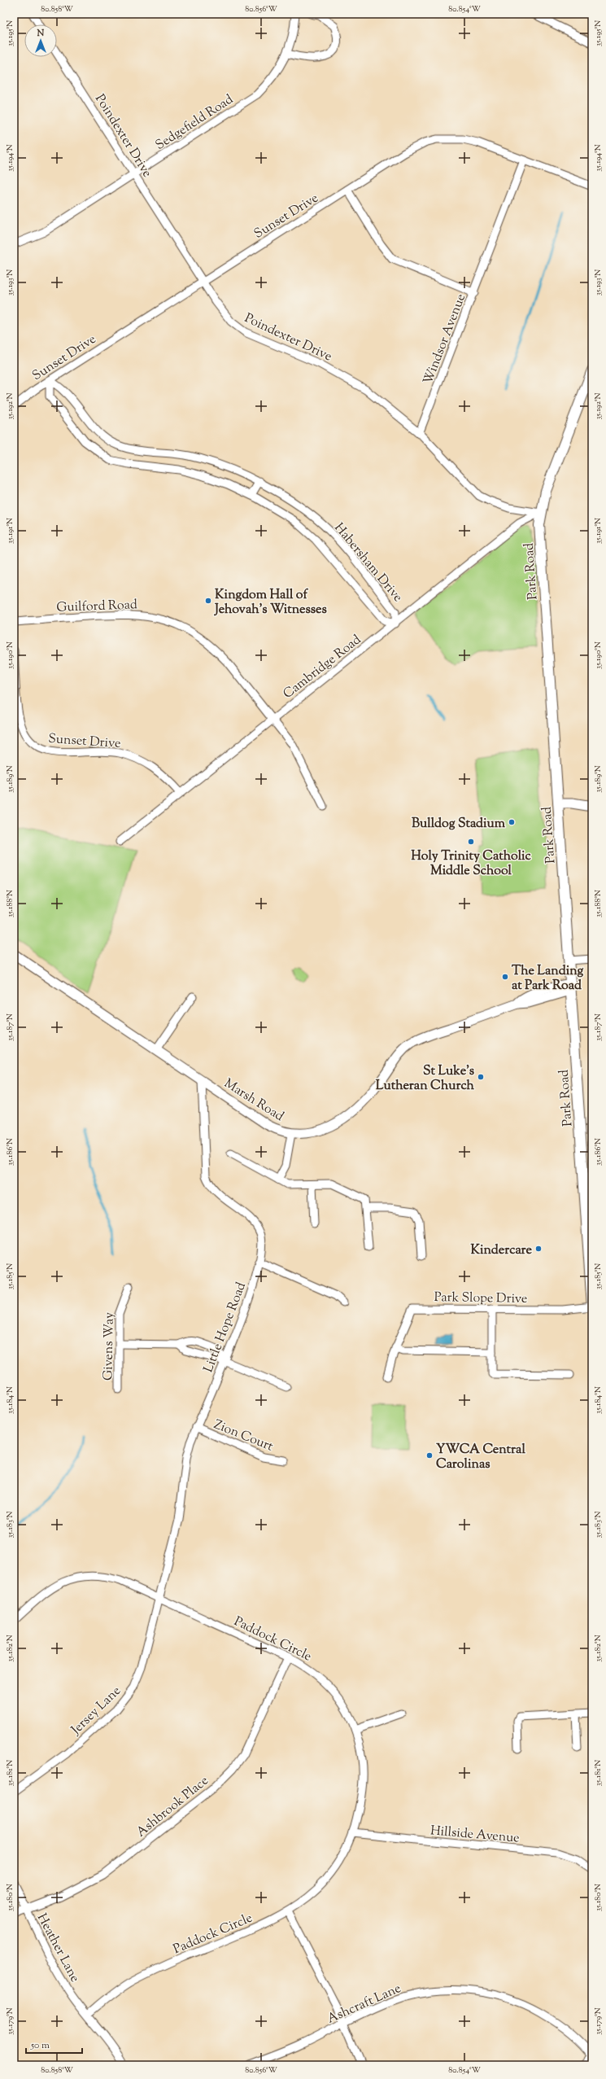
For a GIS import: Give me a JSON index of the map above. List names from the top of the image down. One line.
{"streets":{"main road":["Park Road"],"street":["Sedgefield Road","Poindexter Drive","Sunset Drive","Windsor Avenue","Habersham Drive","Guilford Road","Cambridge Road","Marsh Road","Park Slope Drive","Little Hope Road","Givens Way","Zion Court","Paddock Circle","Jersey Lane","Ashbrook Place","Hillside Avenue","Heather Lane","Ashcraft Lane"]},"crossings":[["Sedgefield Road","Poindexter Drive"],["Poindexter Drive","Sunset Drive"],["Poindexter Drive","Windsor Avenue"],["Poindexter Drive","Park Road"],["Poindexter Drive","Cambridge Road"],["Sunset Drive","Windsor Avenue"],["Sunset Drive","Habersham Drive"],["Sunset Drive","Cambridge Road"],["Habersham Drive","Cambridge Road"],["Park Road","Cambridge Road"],["Park Road","Marsh Road"],["Park Road","Park Slope Drive"],["Guilford Road","Cambridge Road"],["Marsh Road","Little Hope Road"],["Little Hope Road","Zion Court"],["Little Hope Road","Paddock Circle"],["Little Hope Road","Jersey Lane"],["Paddock Circle","Jersey Lane"],["Paddock Circle","Ashbrook Place"],["Paddock Circle","Hillside Avenue"],["Paddock Circle","Heather Lane"],["Ashbrook Place","Heather Lane"]],"places":["Kingdom Hall of Jehovah’s Witnesses","Bulldog Stadium","Holy Trinity Catholic Middle School","The Landing at Park Road","St Luke's Lutheran Church","Kindercare","YWCA Central Carolinas"],"scale_bar":"50 m","north":"top","coordinates":["80.858°W","80.856°W","80.854°W","35.195°N","35.194°N","35.193°N","35.192°N","35.191°N","35.190°N","35.189°N","35.188°N","35.187°N","35.186°N","35.185°N","35.184°N","35.183°N","35.182°N","35.181°N","35.180°N","35.179°N"]}
